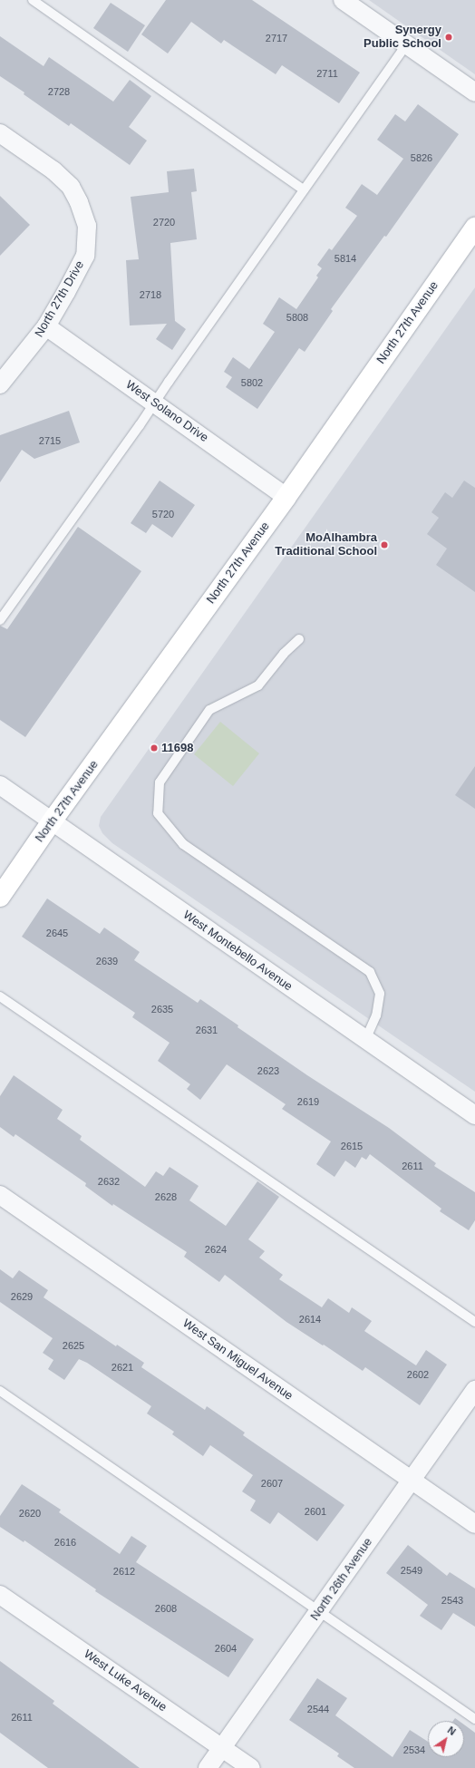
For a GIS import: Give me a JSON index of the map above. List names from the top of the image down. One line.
{"streets":{"main road":["North 27th Avenue"],"street":["North 27th Drive","West Solano Drive","West Montebello Avenue","West San Miguel Avenue","North 26th Avenue","West Luke Avenue"]},"crossings":[["North 27th Drive","West Solano Drive"],["North 27th Avenue","West Solano Drive"],["North 27th Avenue","West Montebello Avenue"],["West San Miguel Avenue","North 26th Avenue"],["North 26th Avenue","West Luke Avenue"]],"places":["Synergy Public School","MoAlhambra Traditional School","11698"],"house_numbers":["2717","2711","2728","5826","2720","5814","2718","5808","5802","2715","5720","2645","2639","2635","2631","2623","2619","2615","2611","2632","2628","2624","2629","2614","2625","2621","2602","2607","2601","2620","2616","2549","2612","2543","2608","2604","2544","2611","2534"],"north":"top right"}
